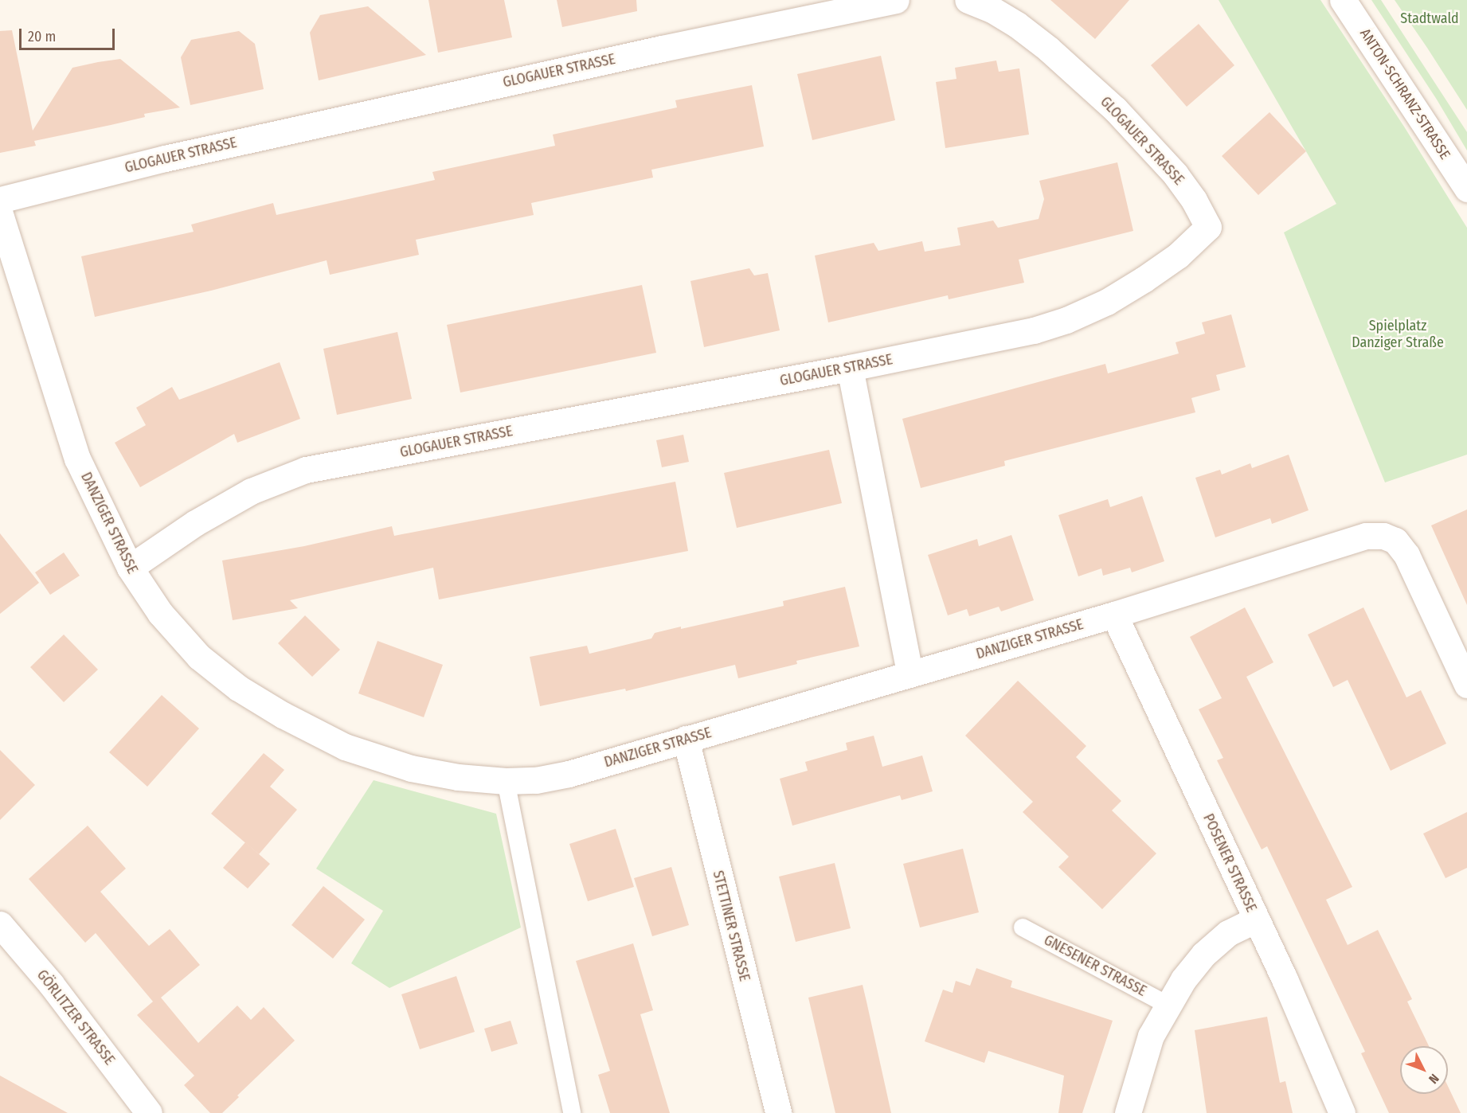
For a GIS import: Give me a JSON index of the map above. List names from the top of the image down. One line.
{"streets":{"street":["GLOGAUER STRASSE","ANTON-SCHRANZ-STRASSE","DANZIGER STRASSE","POSENER STRASSE","STETTINER STRASSE","GÖRLITZER STRASSE"],"lane":["GNESENER STRASSE"]},"crossings":[["GLOGAUER STRASSE","DANZIGER STRASSE"],["DANZIGER STRASSE","POSENER STRASSE"],["DANZIGER STRASSE","STETTINER STRASSE"]],"parks":["Stadtwald","Spielplatz Danziger Straße"],"scale_bar":"20 m","north":"bottom right"}
